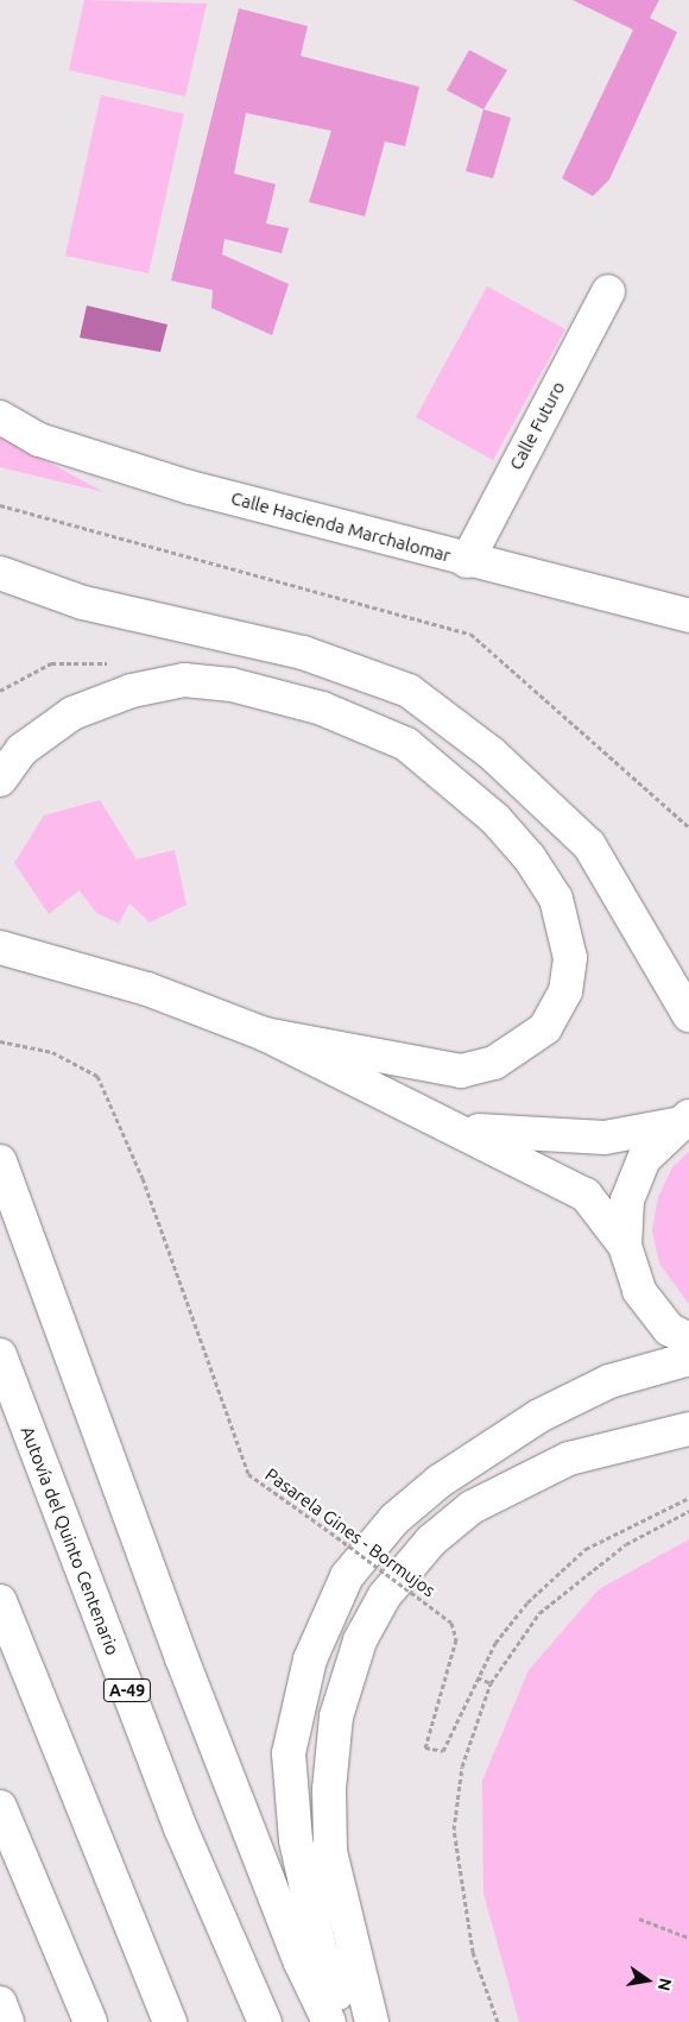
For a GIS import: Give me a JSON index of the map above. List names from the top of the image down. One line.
{"streets":{"main road":["Calle Futuro","Calle Hacienda Marchalomar","Autovía del Quinto Centenario","A-49"],"path":["Pasarela Gines - Bormujos"]},"crossings":[["Calle Futuro","Calle Hacienda Marchalomar"]],"north":"right"}
